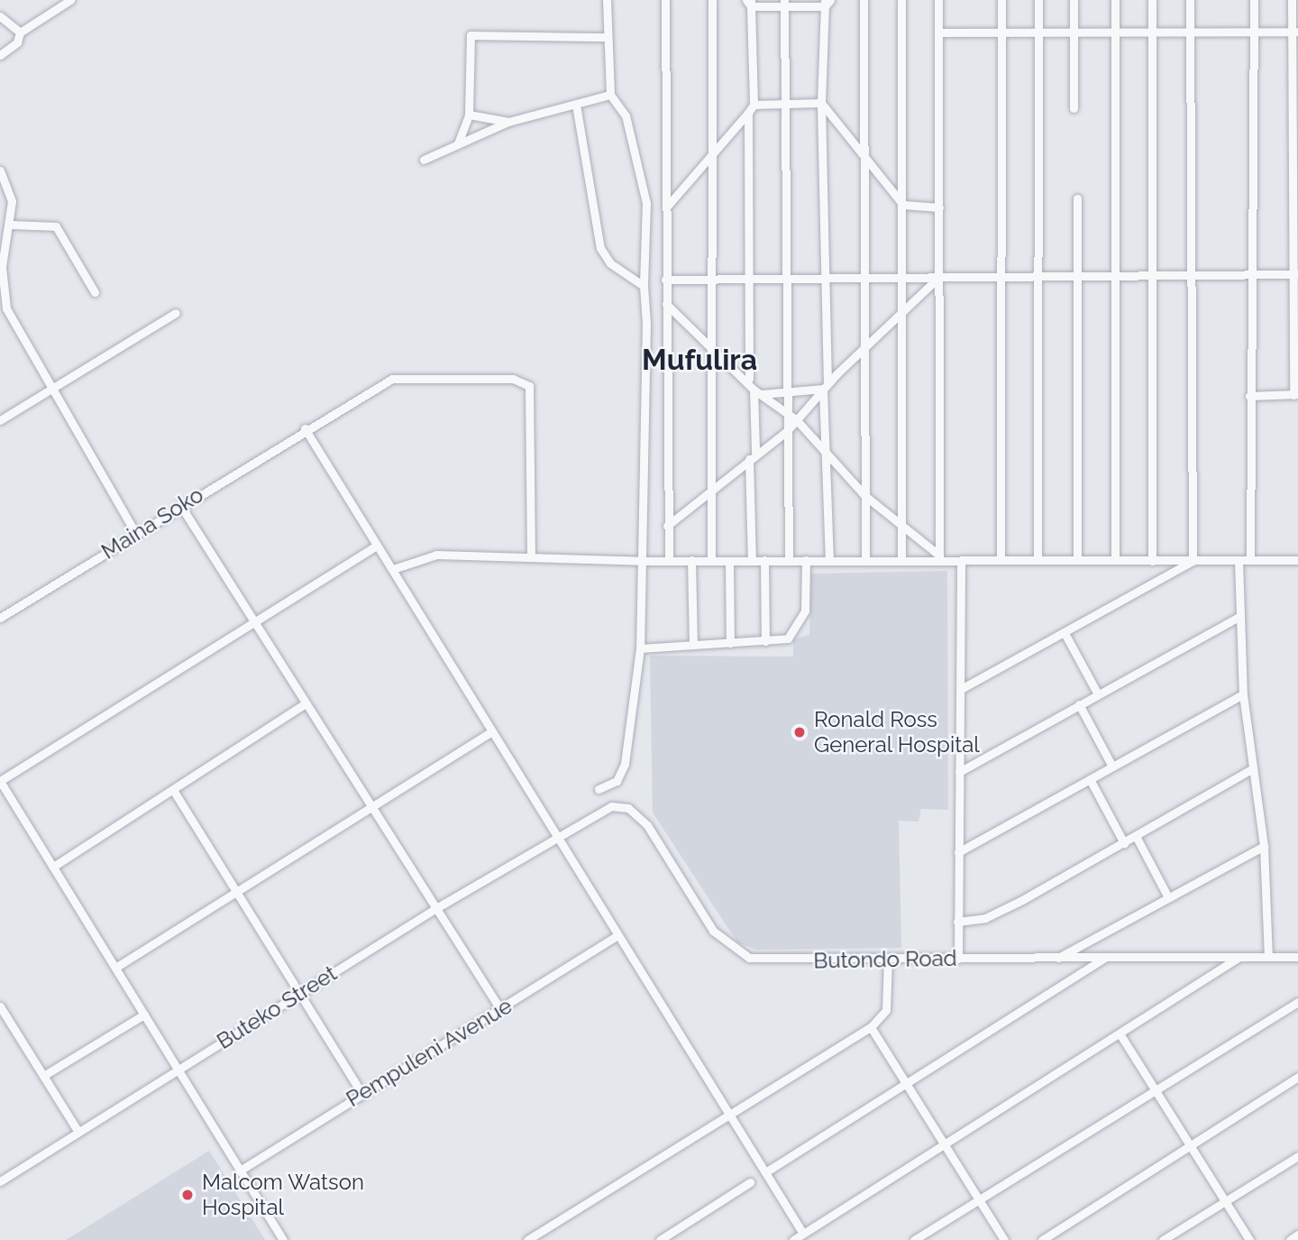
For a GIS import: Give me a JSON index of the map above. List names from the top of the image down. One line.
{"streets":{"street":["Maina Soko","Butondo Road","Buteko Street","Pempuleni Avenue"]},"crossings":[["Butondo Road","Buteko Street"]],"districts":["Mufulira"],"places":["Ronald Ross General Hospital","Malcom Watson Hospital"]}
